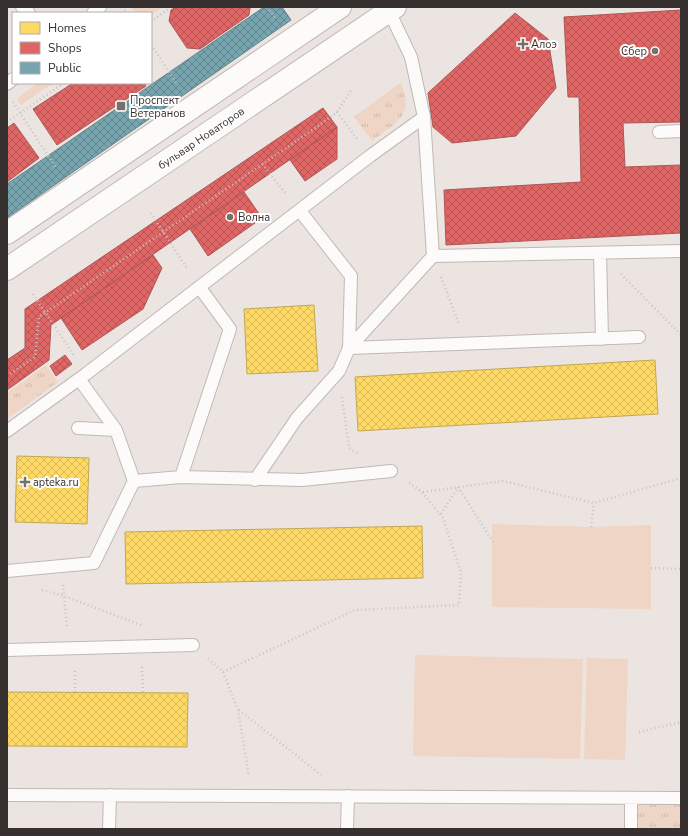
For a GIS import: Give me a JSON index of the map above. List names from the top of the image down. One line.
{"streets":{"street":["бульвар Новаторов"]},"places":{"health":["Алоэ","apteka.ru"],"other":["Сбер","Волна"],"transit":["Проспект Ветеранов"]},"legend":["Homes","Shops","Public"]}
